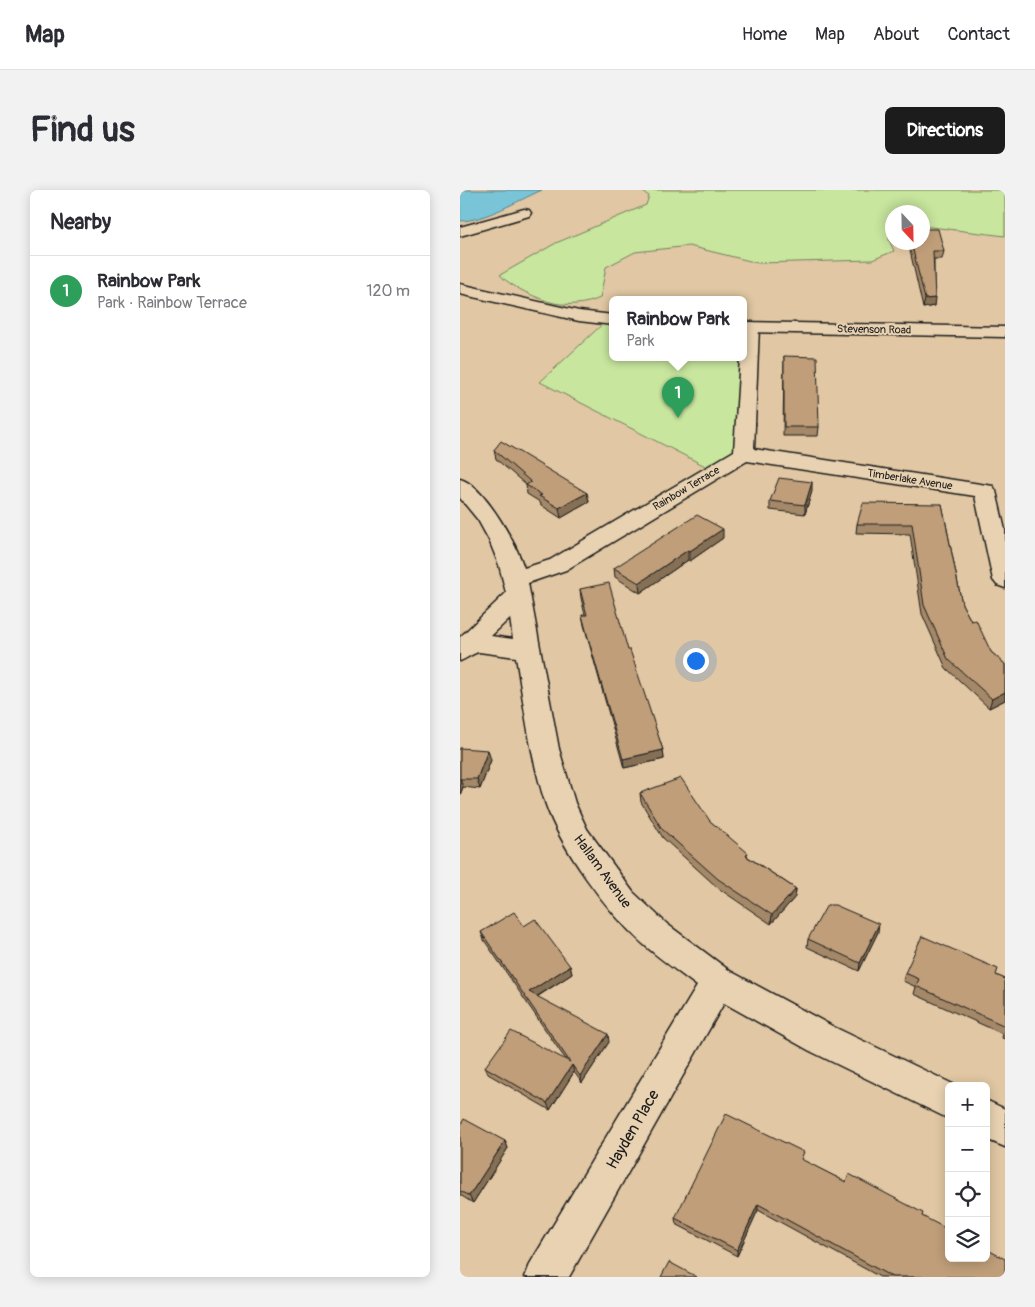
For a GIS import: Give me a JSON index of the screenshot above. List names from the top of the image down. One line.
{"streets":{"street":["Stevenson Road","Timberlake Avenue","Rainbow Terrace","Hallam Avenue","Hayden Place"]},"crossings":[["Timberlake Avenue","Rainbow Terrace"],["Rainbow Terrace","Hallam Avenue"],["Hallam Avenue","Hayden Place"]],"north":"bottom","page":{"header":"Map","nav":["Home","Map","About","Contact"],"buttons":"Directions","title":"Find us","heading":"Nearby","list":[{"mark":"1","name":"Rainbow Park","note":"Park · Rainbow Terrace","value":"120 m"}],"popup":["Rainbow Park","Park"],"pins":"1","map_buttons":["+","−"]}}
